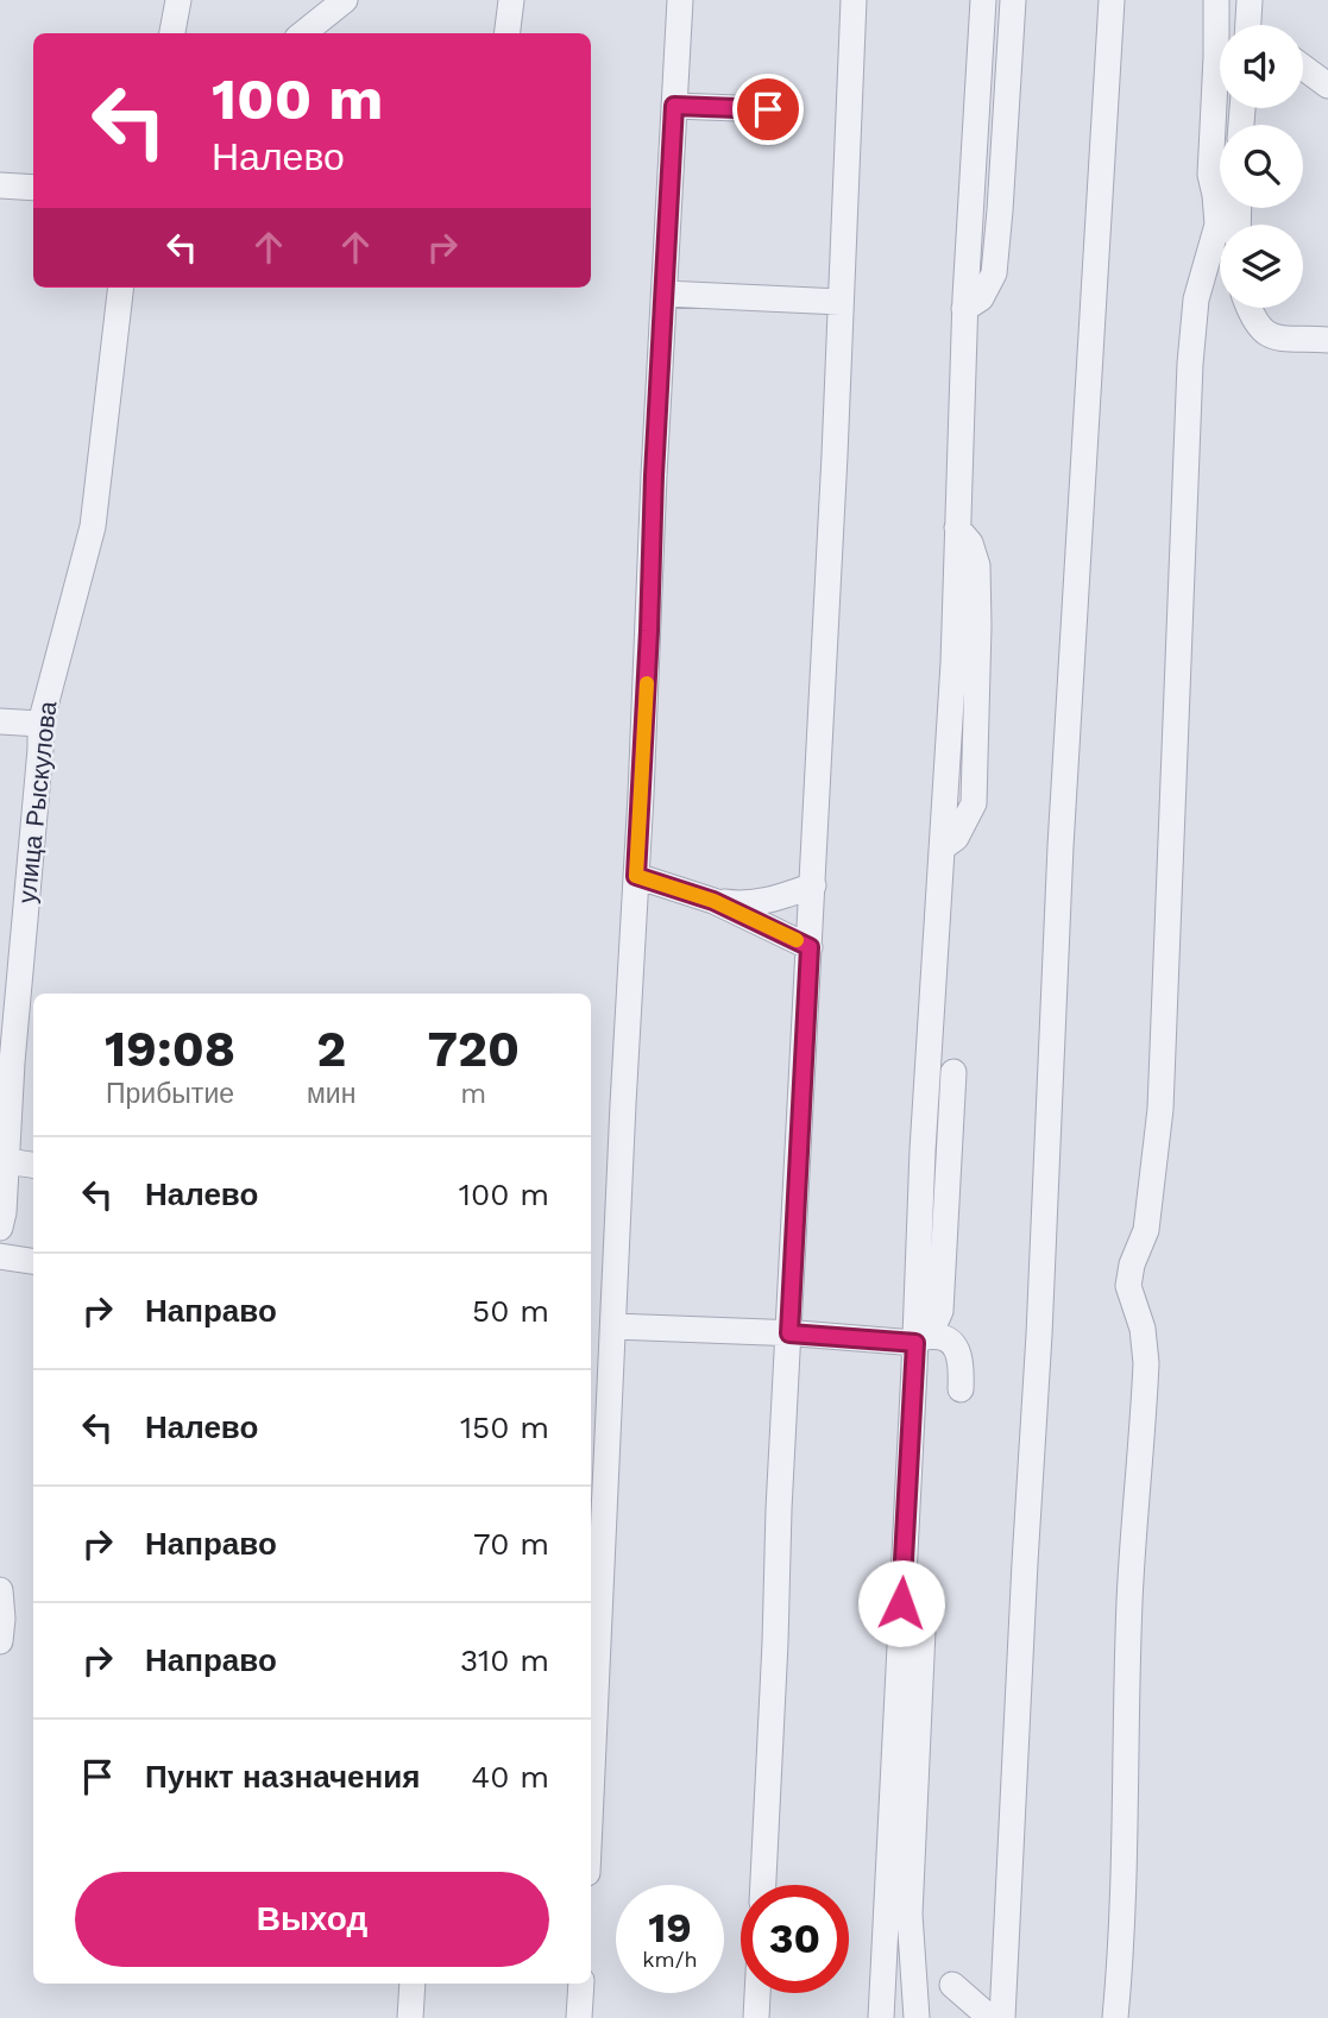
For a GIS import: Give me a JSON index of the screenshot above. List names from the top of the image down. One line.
{"streets":{"street":["улица Рыскулова"]},"page":{"turn":["100 m","Налево"],"eta":["19:08","Прибытие","2","мин","720","m"],"list":[{"name":"Налево","value":"100 m"},{"name":"Направо","value":"50 m"},{"name":"Налево","value":"150 m"},{"name":"Направо","value":"70 m"},{"name":"Направо","value":"310 m"},{"name":"Пункт назначения","value":"40 m"}],"buttons":"Выход","speed":"19 km/h","limit":"30"}}
